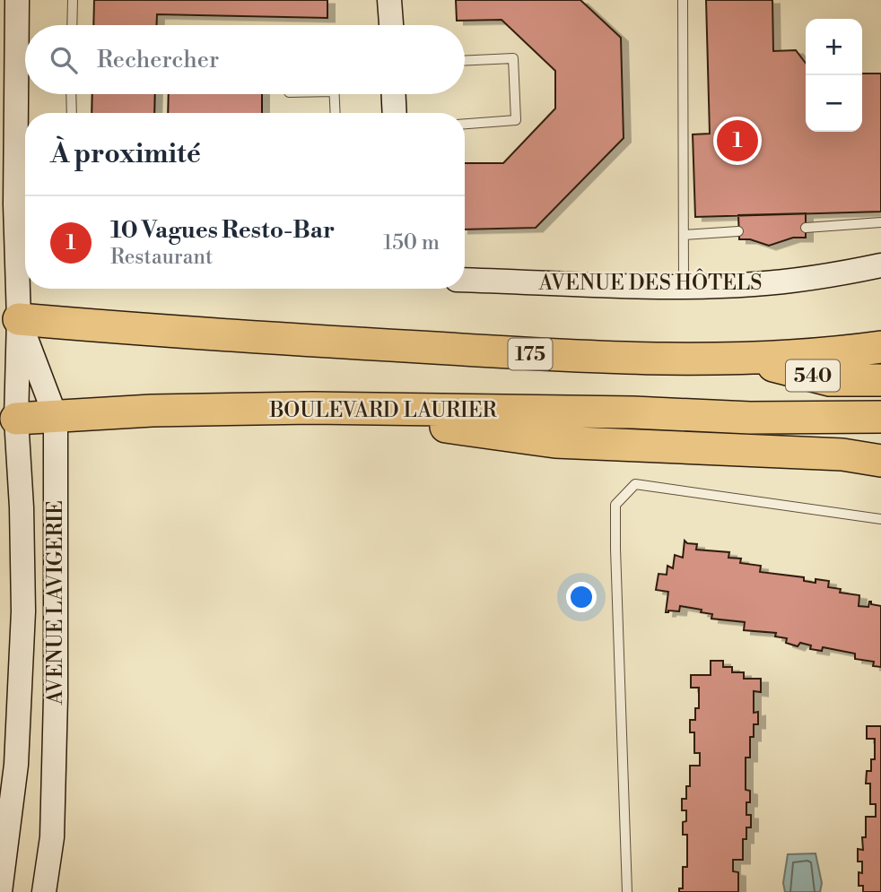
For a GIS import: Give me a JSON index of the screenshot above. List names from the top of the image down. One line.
{"streets":{"highway":["175","540","BOULEVARD LAURIER"],"street":["AVENUE DES HÔTELS","AVENUE LAVIGERIE"]},"crossings":[["175","540"],["175","AVENUE LAVIGERIE"],["540","BOULEVARD LAURIER"],["BOULEVARD LAURIER","AVENUE LAVIGERIE"]],"page":{"map_buttons":["+","−"],"search":"Rechercher","heading":"À proximité","pins":"1","list":[{"mark":"1","name":"10 Vagues Resto-Bar","note":"Restaurant","value":"150 m"}]}}
